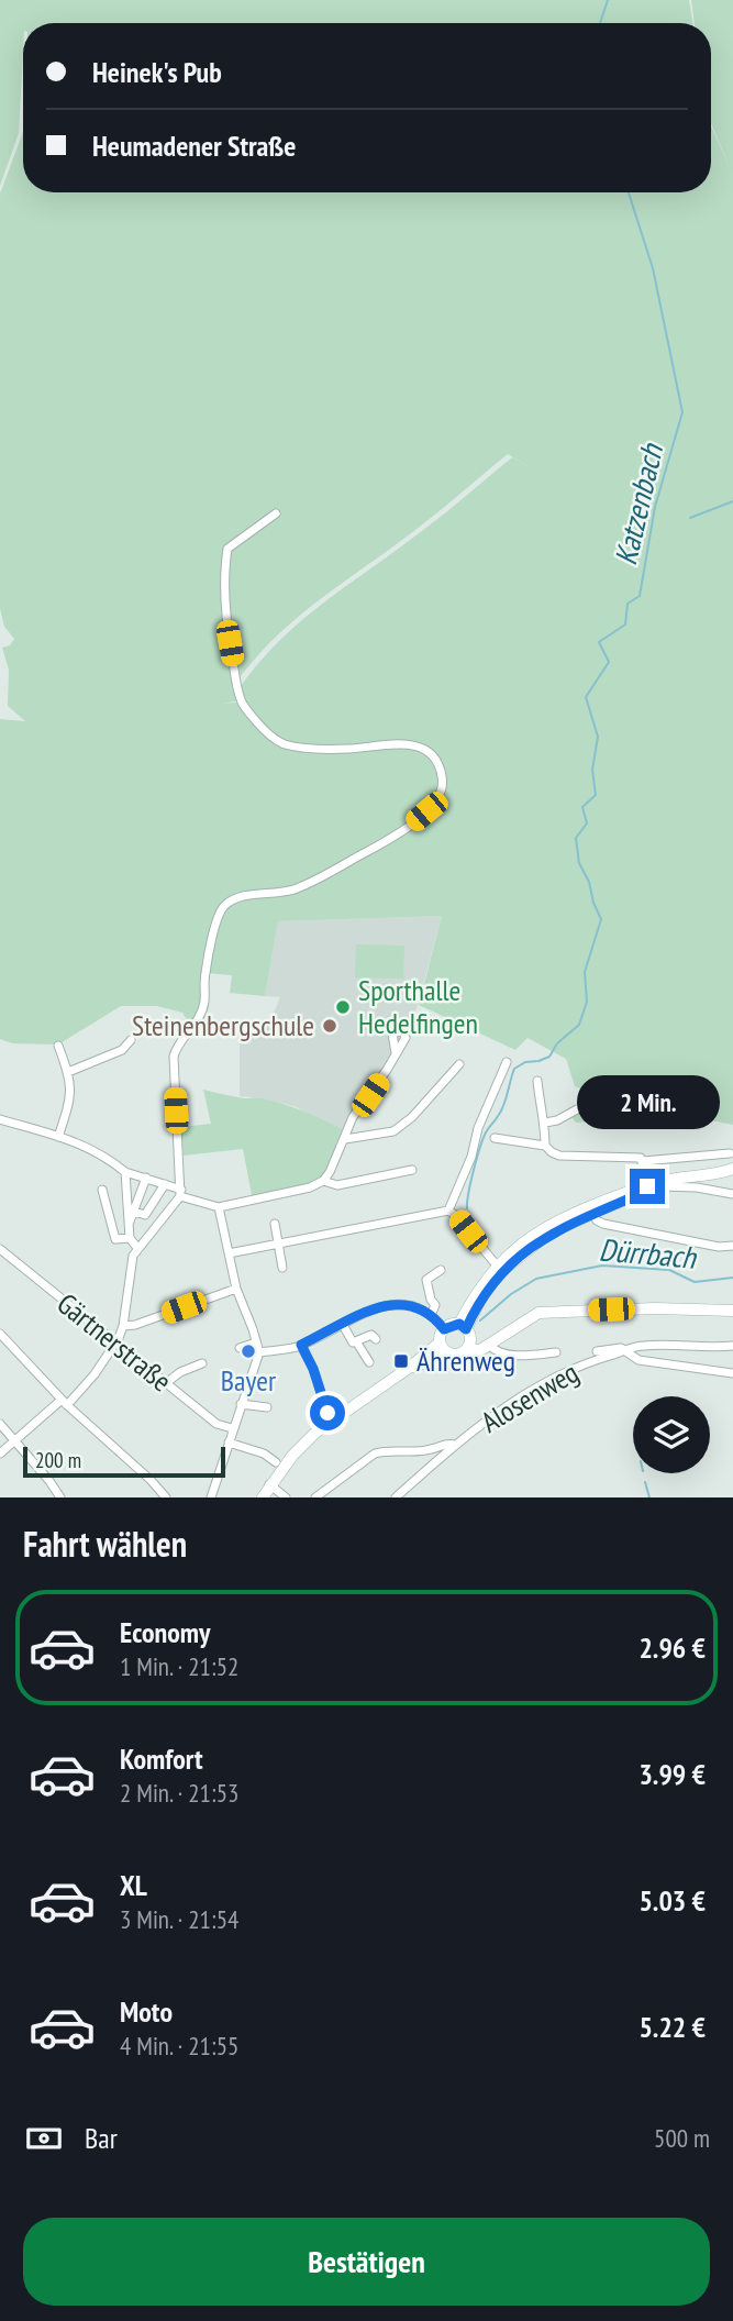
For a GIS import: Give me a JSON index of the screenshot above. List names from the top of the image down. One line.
{"streets":{"street":["Gärtnerstraße","Alosenweg"]},"water":["Katzenbach","Dürrbach"],"places":{"other":["Sporthalle Hedelfingen","Steinenbergschule","Bayer"],"transit":["Ährenweg"]},"scale_bar":"200 m","page":{"banner":["Heinek's Pub","Heumadener Straße"],"bubble":"2 Min.","scale":"200 m","heading":"Fahrt wählen","list":[{"name":"Economy","note":"1 Min. · 21:52","value":"2.96 €"},{"name":"Komfort","note":"2 Min. · 21:53","value":"3.99 €"},{"name":"XL","note":"3 Min. · 21:54","value":"5.03 €"},{"name":"Moto","note":"4 Min. · 21:55","value":"5.22 €"}],"pay":["Bar","500 m"],"buttons":"Bestätigen"}}
